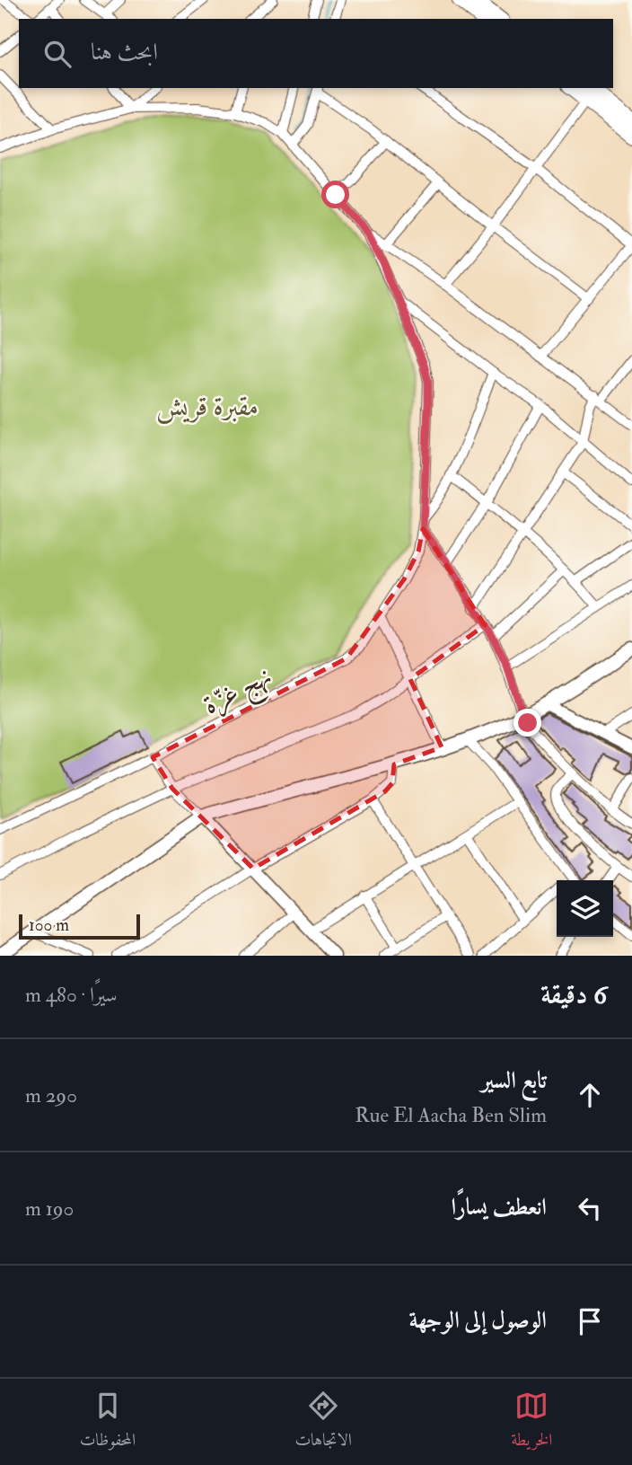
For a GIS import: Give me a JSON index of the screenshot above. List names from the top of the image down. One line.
{"streets":{"street":["نهج غزّة"]},"parks":["مقبرة قريش"],"scale_bar":"100 m","page":{"search":"ابحث هنا","scale":"100 m","heading":["6 دقيقة","سيرًا · 480 m"],"list":[["تابع السير","Rue El Aacha Ben Slim","290 m"],["انعطف يسارًا","190 m"],"الوصول إلى الوجهة"],"nav":["الخريطة","الاتجاهات","المحفوظات"]}}
